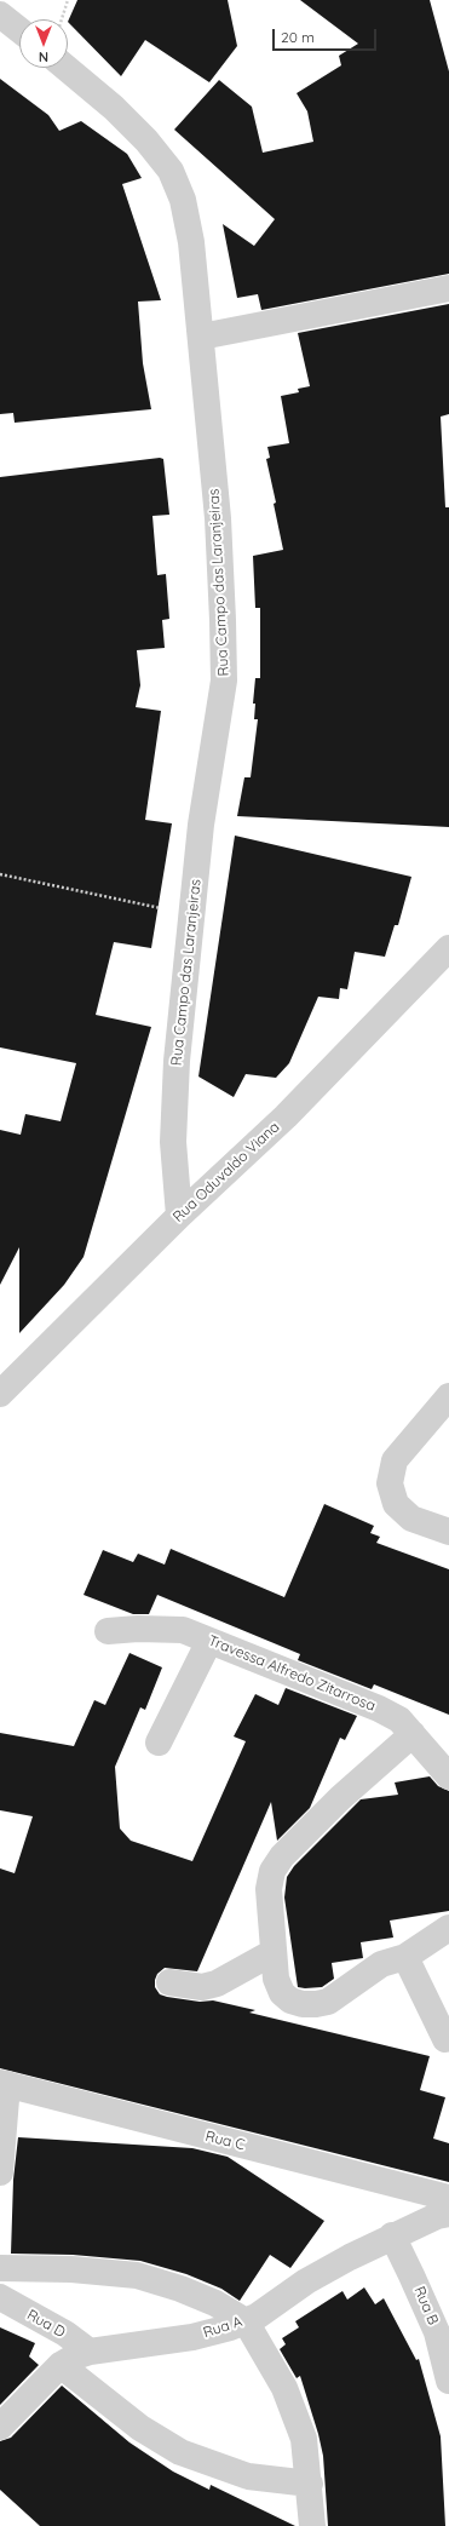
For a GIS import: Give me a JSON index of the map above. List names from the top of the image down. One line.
{"streets":{"street":["Rua Campo das Laranjeiras","Rua Oduvaldo Viana","Travessa Alfredo Zitarrosa","Rua C","Rua B","Rua D","Rua A"]},"crossings":[["Rua Campo das Laranjeiras","Rua Oduvaldo Viana"],["Rua B","Rua A"],["Rua D","Rua A"]],"scale_bar":"20 m","north":"bottom"}
